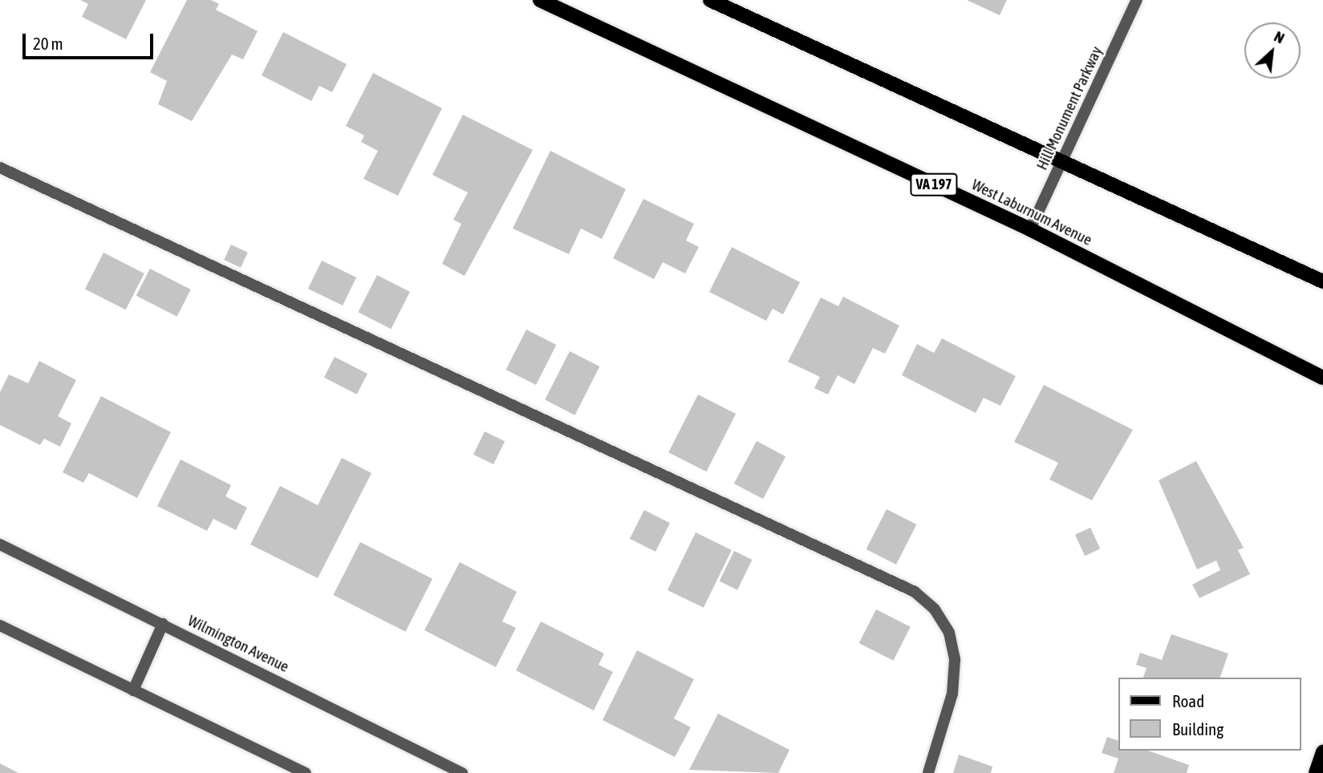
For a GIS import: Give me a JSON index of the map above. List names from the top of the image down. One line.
{"streets":{"main road":["VA 197","West Laburnum Avenue"],"street":["Hill Monument Parkway","Wilmington Avenue"]},"crossings":[["Hill Monument Parkway","West Laburnum Avenue"]],"legend":["Road","Building"],"scale_bar":"20 m","north":"top right"}
